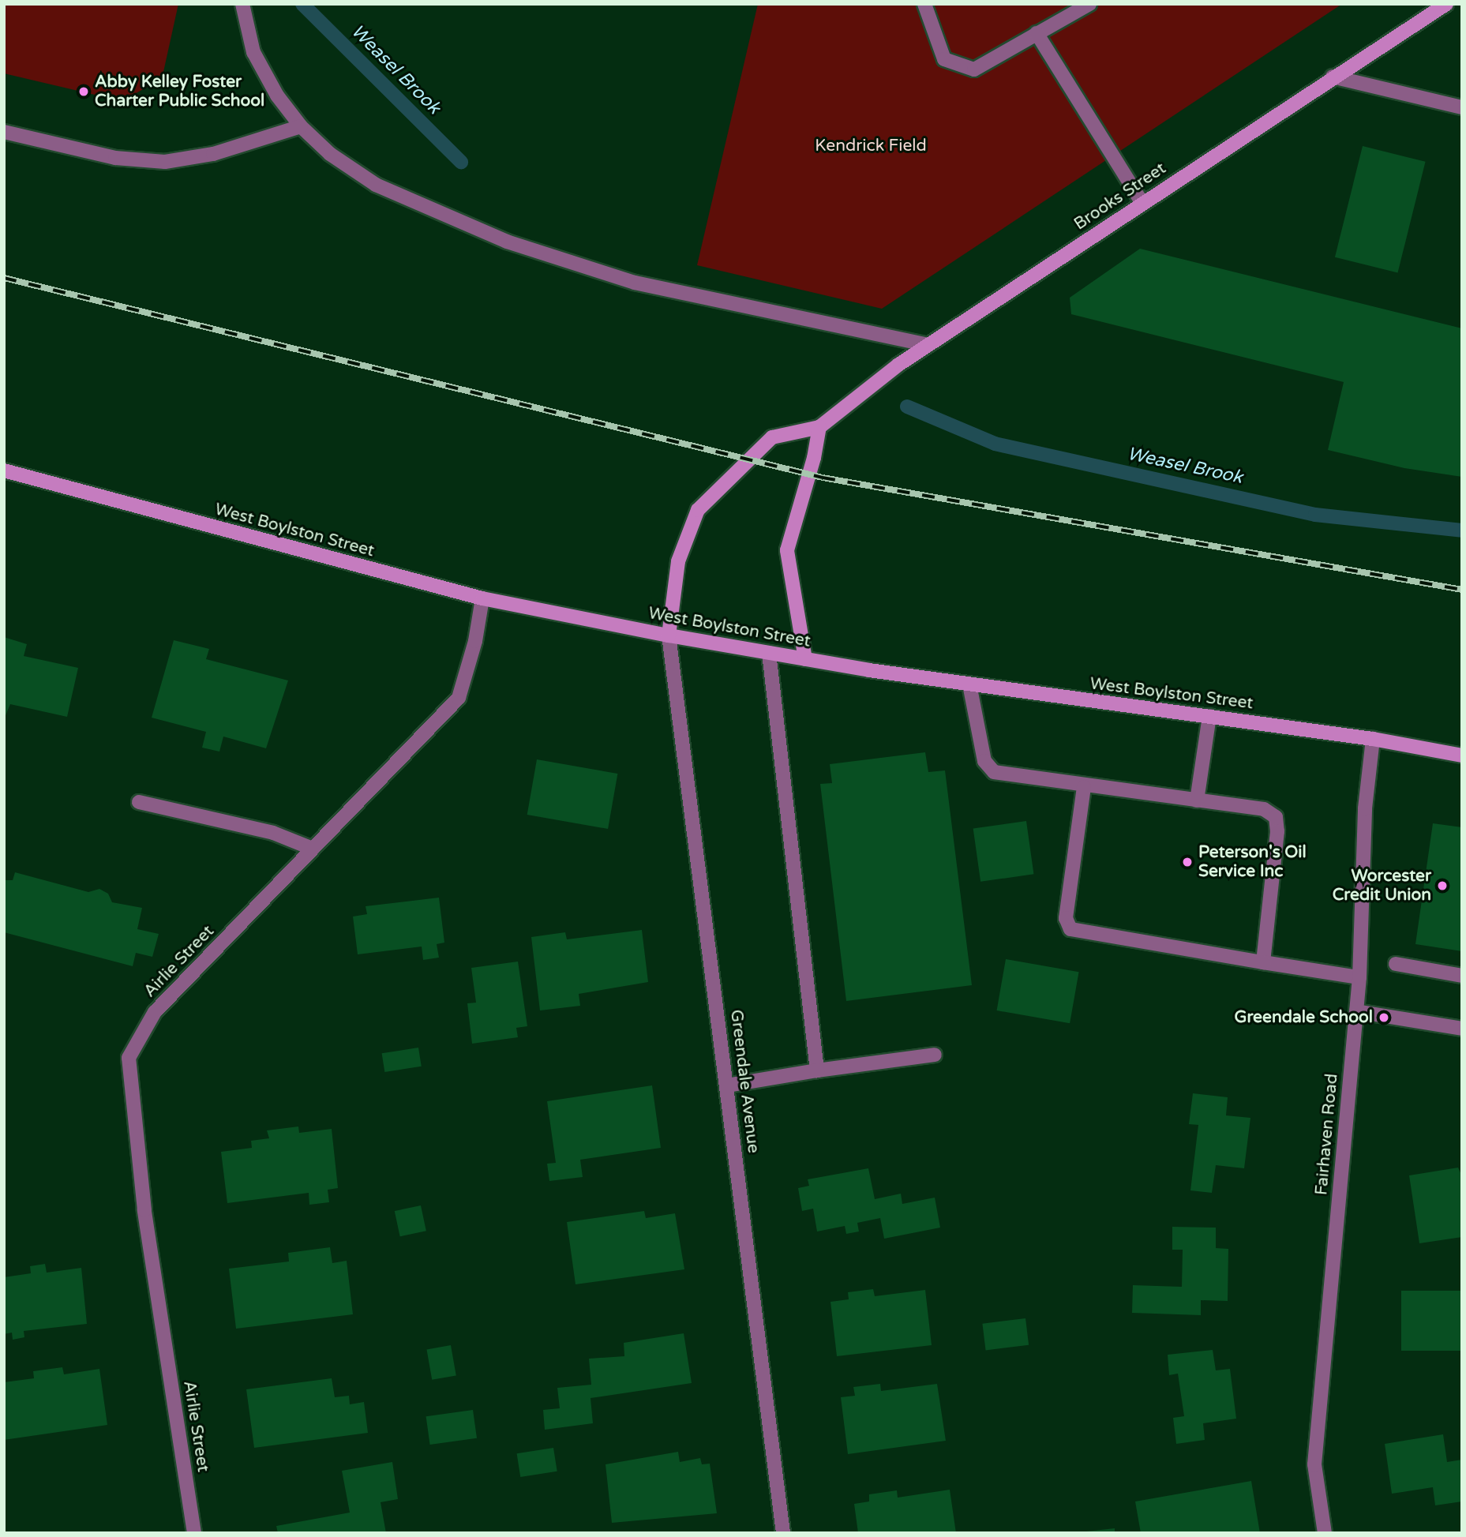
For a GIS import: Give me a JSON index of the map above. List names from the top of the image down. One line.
{"streets":{"main road":["Brooks Street","West Boylston Street"],"street":["Airlie Street","Greendale Avenue","Fairhaven Road"]},"crossings":[["Brooks Street","West Boylston Street"],["Brooks Street","Greendale Avenue"],["West Boylston Street","Airlie Street"],["West Boylston Street","Greendale Avenue"],["West Boylston Street","Fairhaven Road"]],"water":["Weasel Brook"],"parks":["Kendrick Field"],"places":["Abby Kelley Foster Charter Public School","Peterson's Oil Service Inc","Worcester Credit Union","Greendale School"]}
